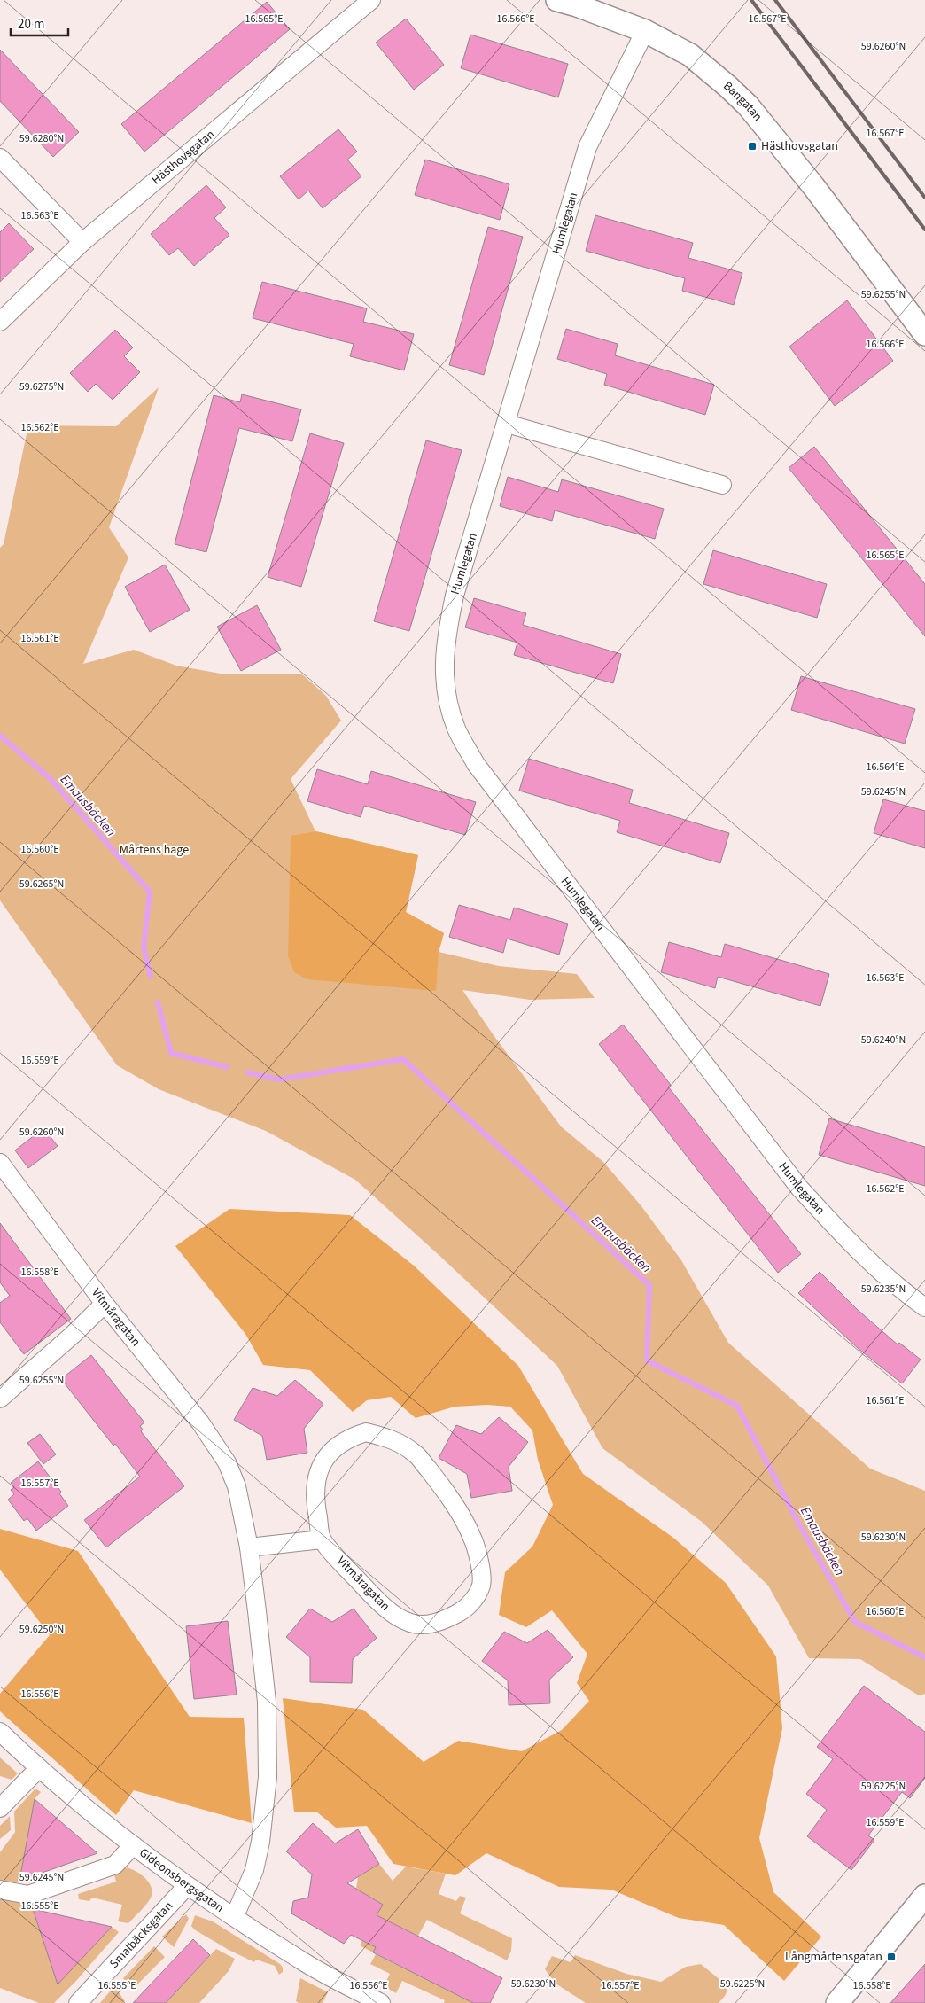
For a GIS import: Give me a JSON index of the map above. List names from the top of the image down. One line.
{"streets":{"street":["Bangatan","Hästhovsgatan","Humlegatan","Vitmåragatan","Gideonsbergsgatan","Smalbäcksgatan"]},"crossings":[["Bangatan","Humlegatan"],["Vitmåragatan","Gideonsbergsgatan"],["Gideonsbergsgatan","Smalbäcksgatan"]],"water":["Emausbäcken"],"parks":["Mårtens hage"],"places":{"transit":["Hästhovsgatan","Långmårtensgatan"]},"scale_bar":"20 m","coordinates":["16.566°E","16.565°E","16.567°E","59.6260°N","59.6280°N","16.563°E","59.6255°N","59.6275°N","16.562°E","16.561°E","16.564°E","59.6245°N","16.560°E","59.6265°N","59.6240°N","16.559°E","16.558°E","59.6235°N","16.557°E","59.6230°N","59.6250°N","16.556°E","59.6225°N","16.555°E"]}
